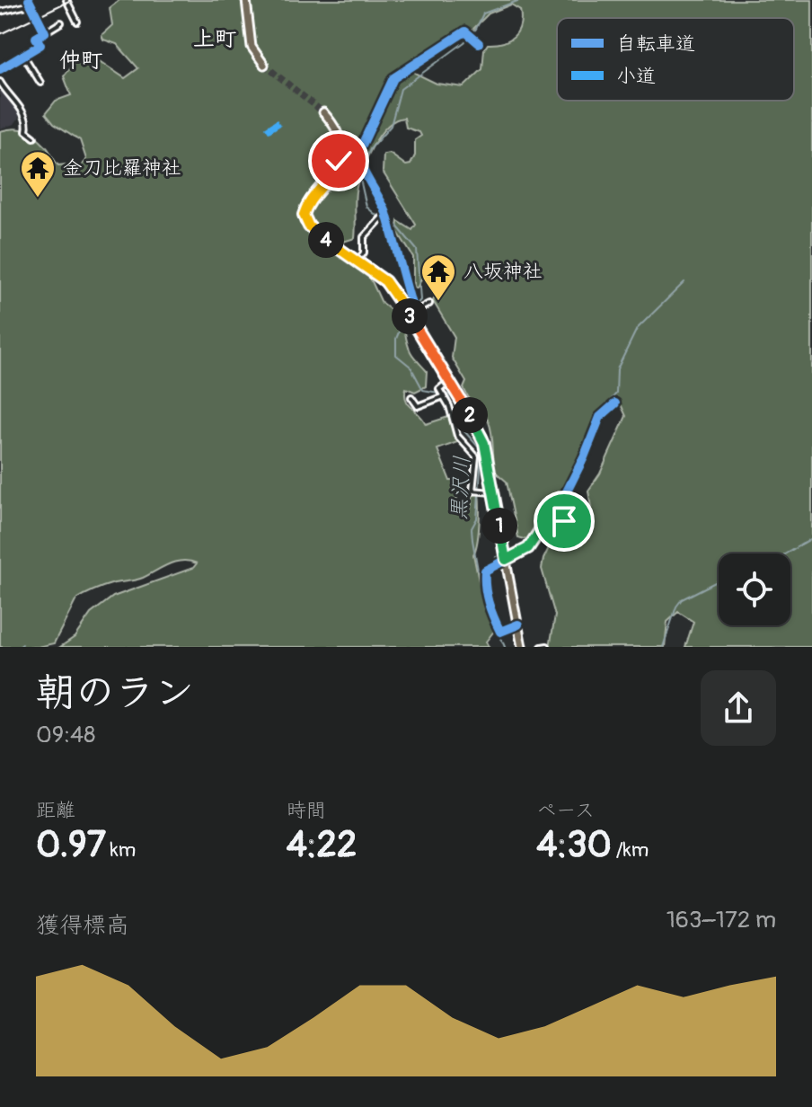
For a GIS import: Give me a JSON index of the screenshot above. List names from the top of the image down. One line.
{"districts":["上町","仲町"],"water":["黒沢川"],"places":{"temple":["金刀比羅神社","八坂神社"]},"legend":["自転車道","小道"],"page":{"pins":["4","3","2","1"],"heading":["朝のラン","09:48"],"stats":[["距離","0.97 km"],["時間","4:22"],["ペース","4:30 /km"]],"chart":["獲得標高","163–172 m"]}}
